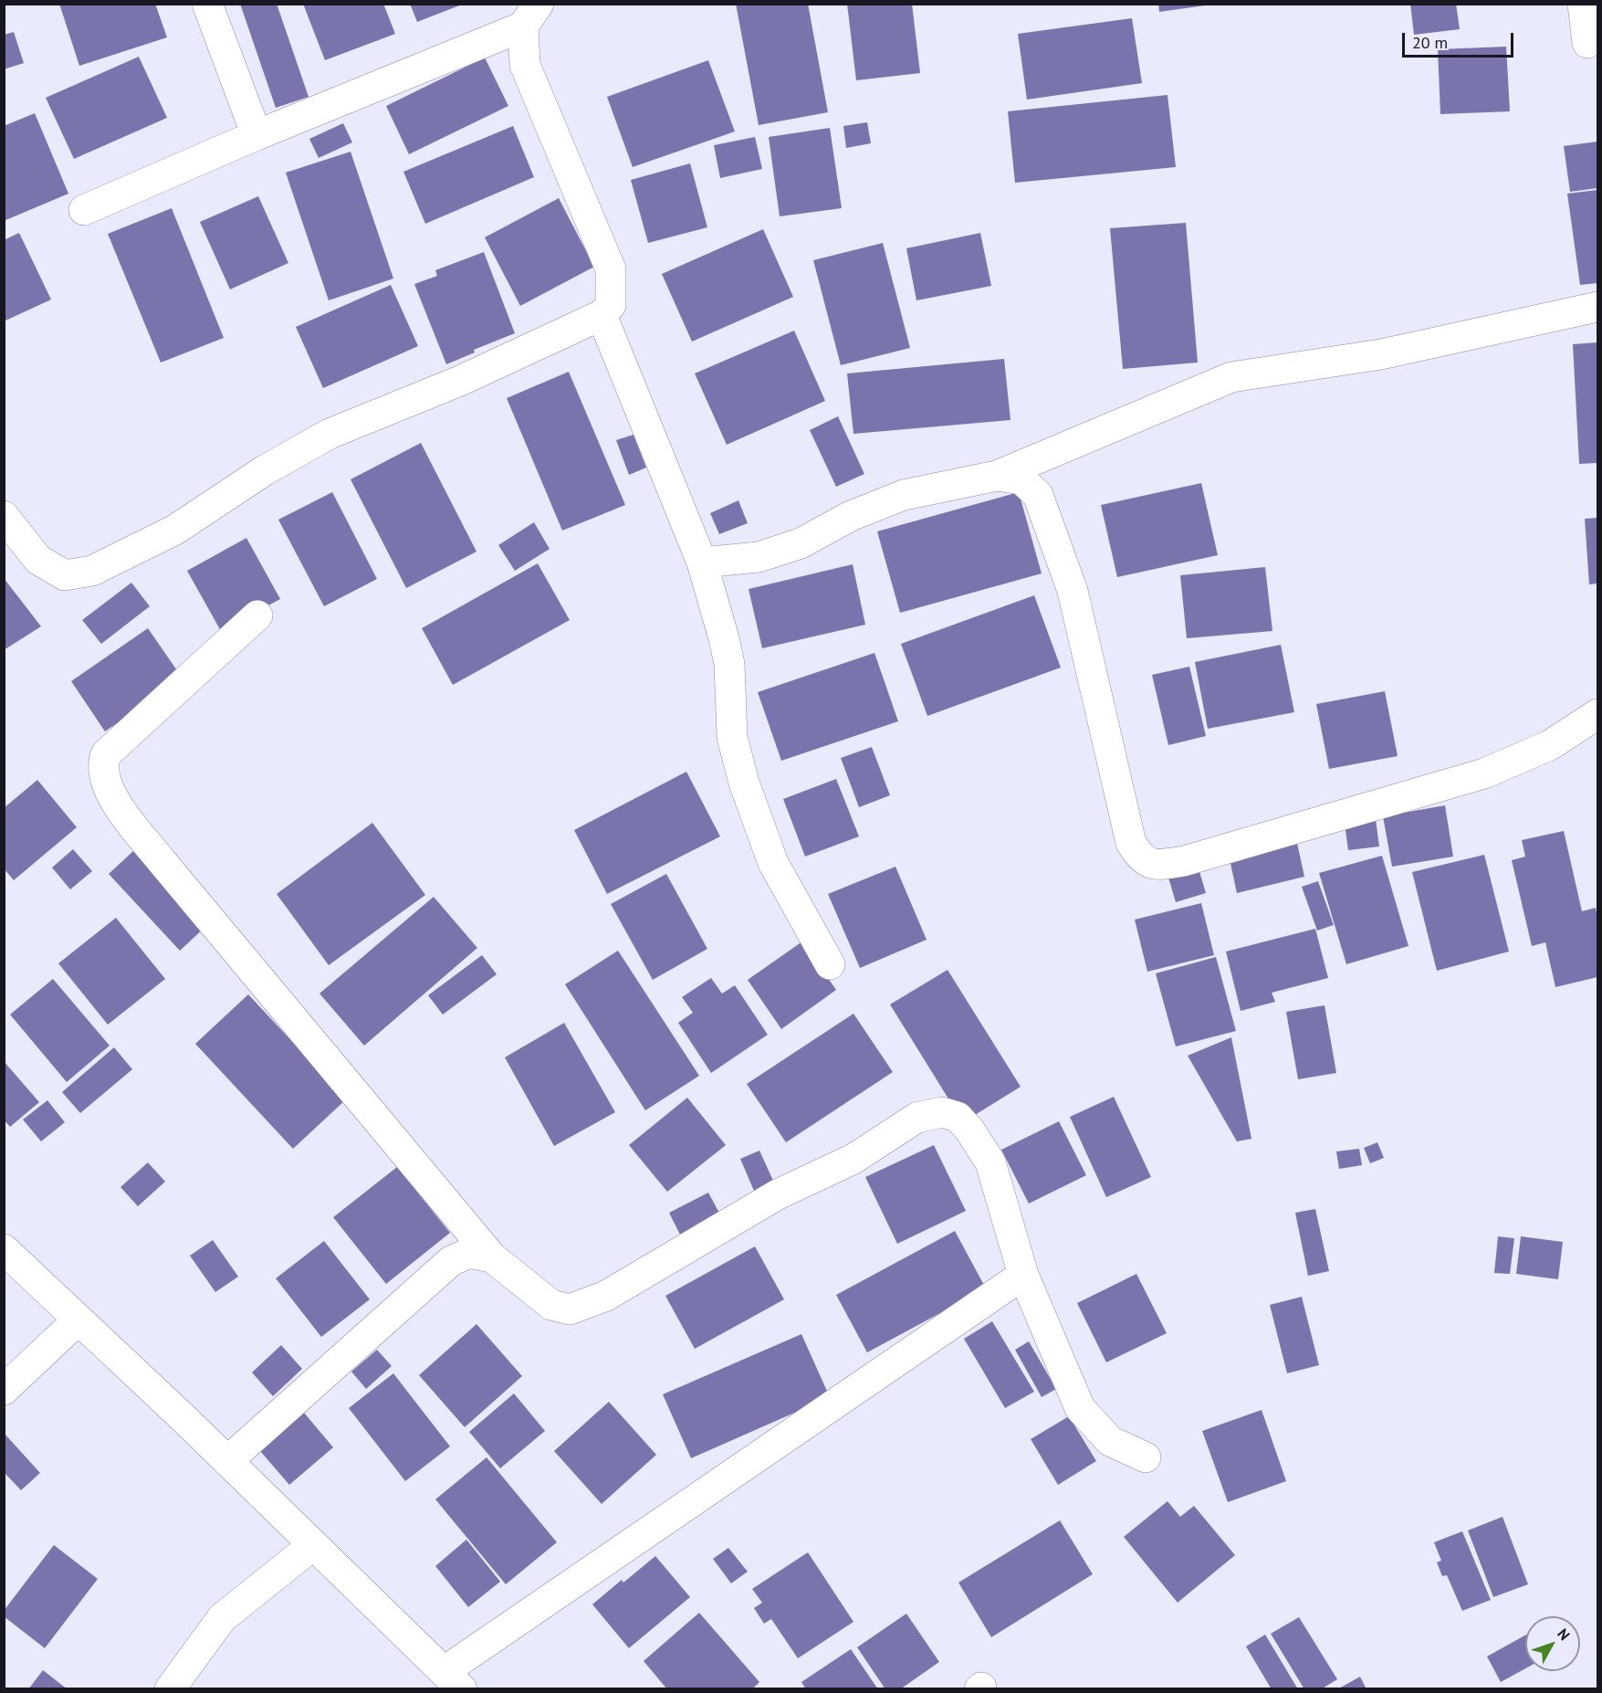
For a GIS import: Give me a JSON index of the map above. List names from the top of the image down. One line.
{"scale_bar":"20 m","north":"top right"}
